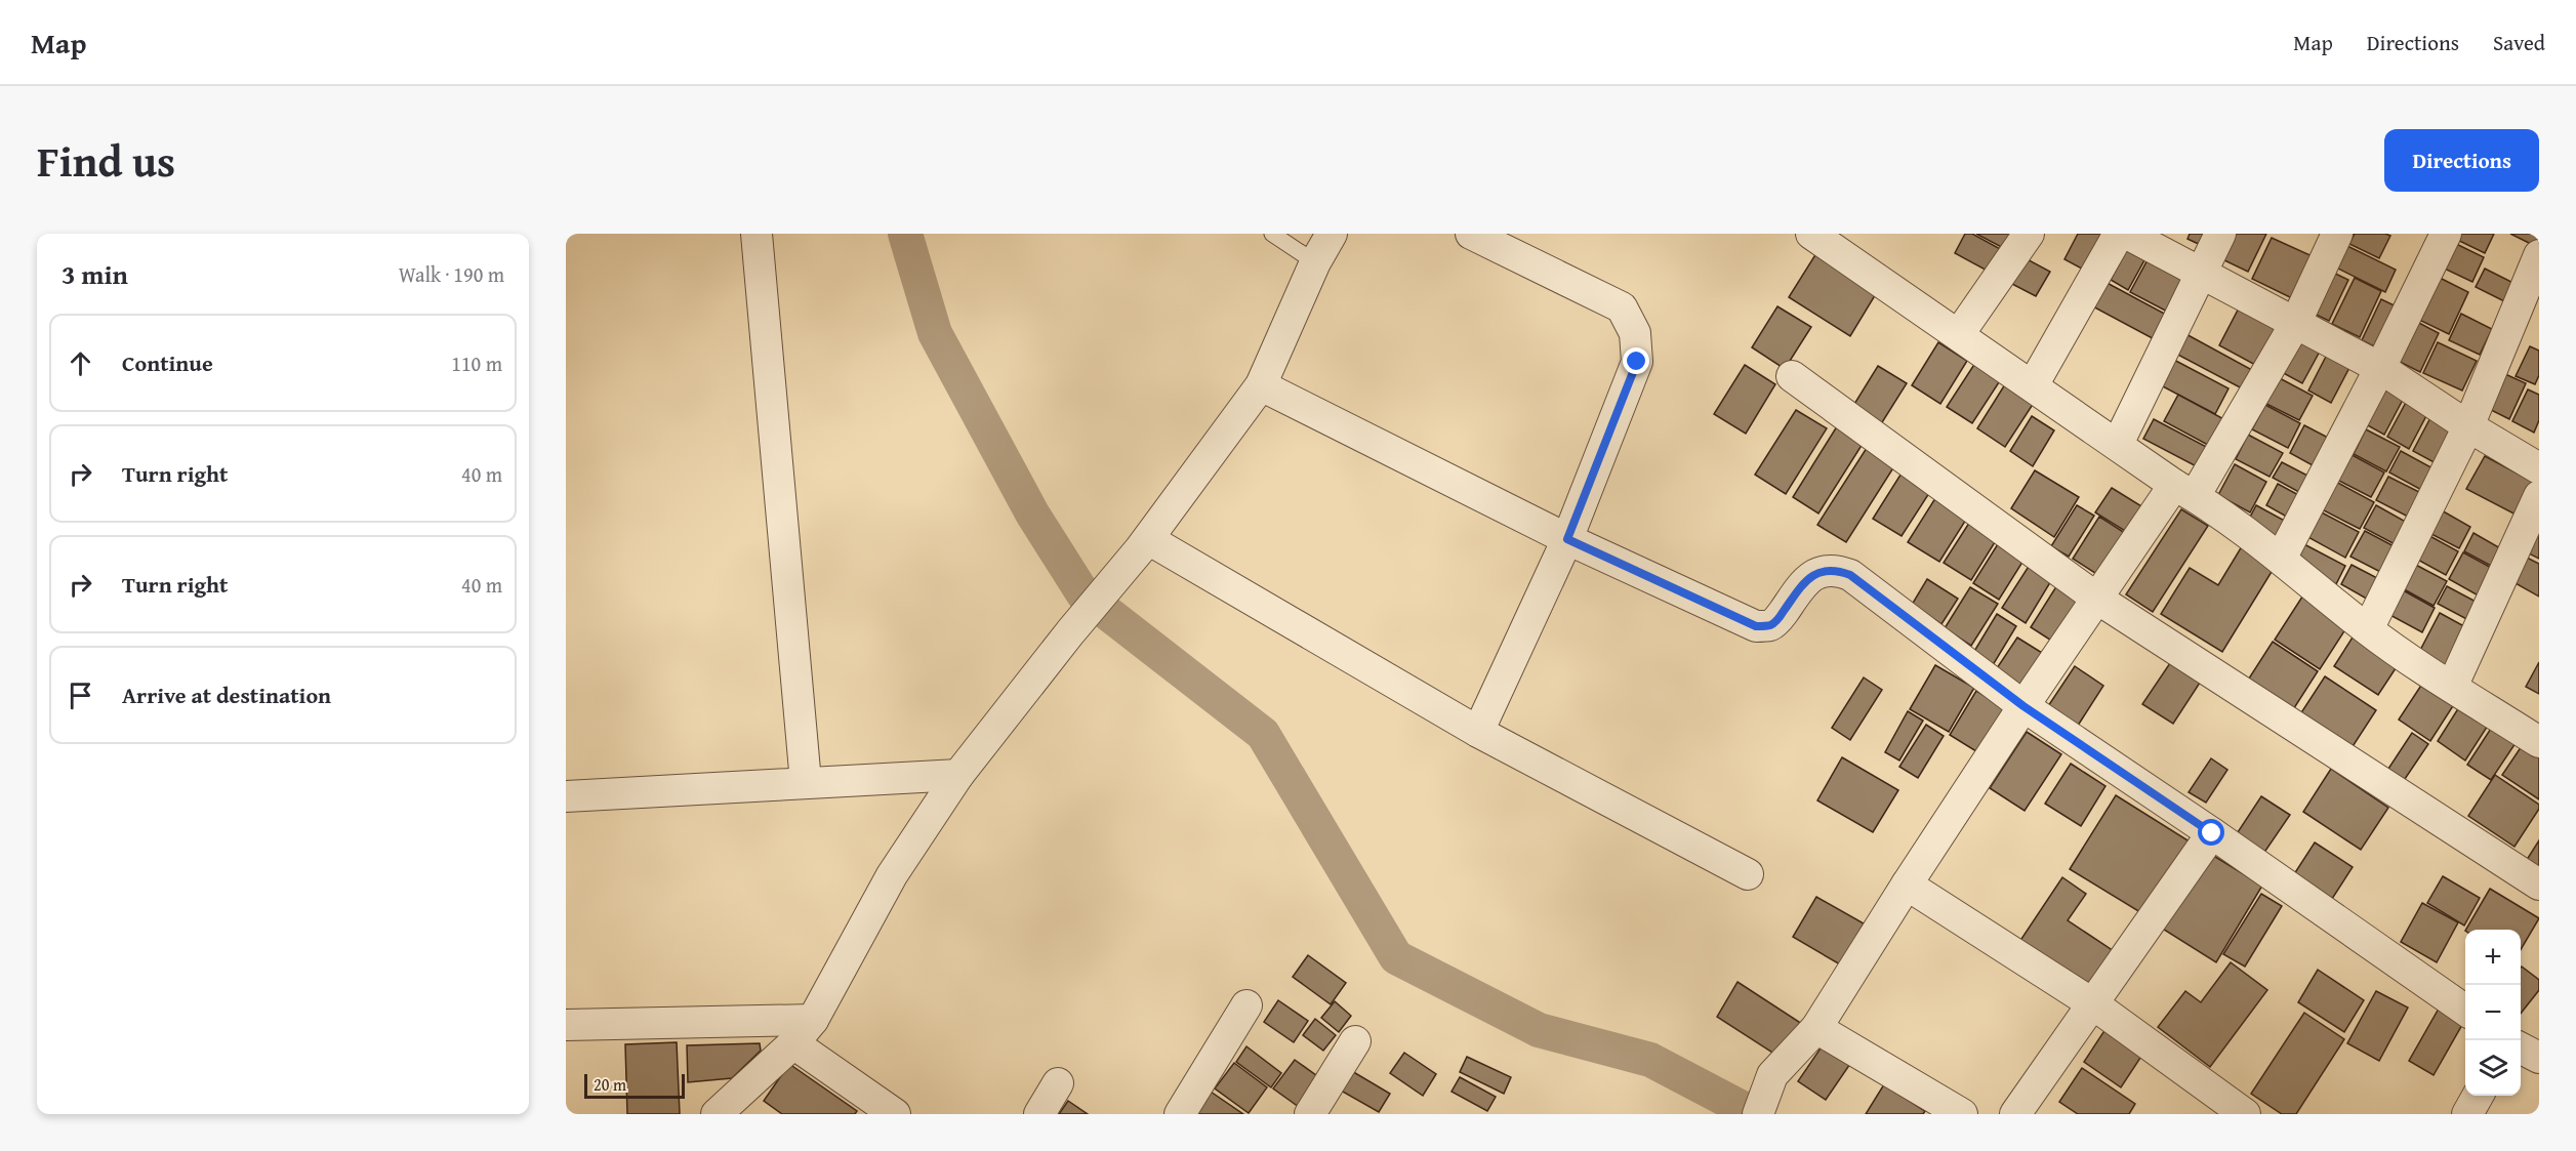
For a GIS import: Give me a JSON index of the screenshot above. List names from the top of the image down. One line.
{"scale_bar":"20 m","page":{"header":"Map","nav":["Map","Directions","Saved"],"title":"Find us","buttons":"Directions","heading":["3 min","Walk · 190 m"],"list":[["Continue","110 m"],["Turn right","40 m"],["Turn right","40 m"],"Arrive at destination"],"map_buttons":["+","−"],"scale":"20 m"}}
